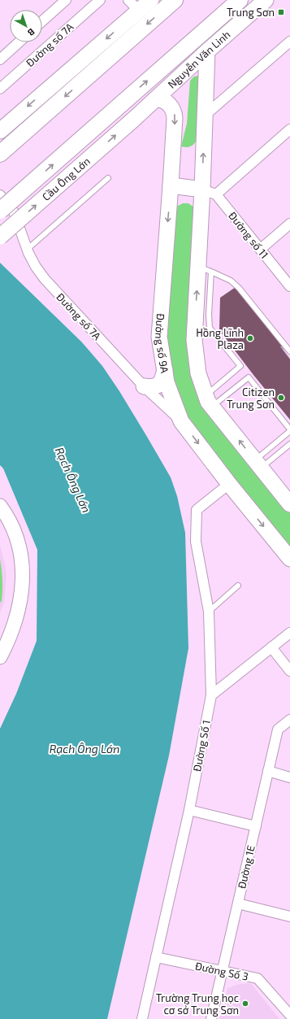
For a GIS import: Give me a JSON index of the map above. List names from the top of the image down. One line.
{"streets":{"highway":["Nguyễn Văn Linh","Cầu Ông Lớn"],"main road":["Đường số 9A"],"street":["Đường số 7A","Đường số 11","Đường Số 1","Đường 1E","Đường Số 3"]},"crossings":[["Đường số 7A","Đường số 9A"],["Nguyễn Văn Linh","Cầu Ông Lớn"],["Nguyễn Văn Linh","Đường số 9A"],["Đường số 9A","Đường Số 1"],["Đường Số 1","Đường Số 3"],["Đường 1E","Đường Số 3"]],"water":["Rạch Ông Lớn"],"places":{"transit":["Trung Sơn"],"other":["Hồng Lĩnh Plaza","Citizen Trung Sơn","Trường Trung học cơ sở Trung Sơn"]},"north":"bottom right"}
